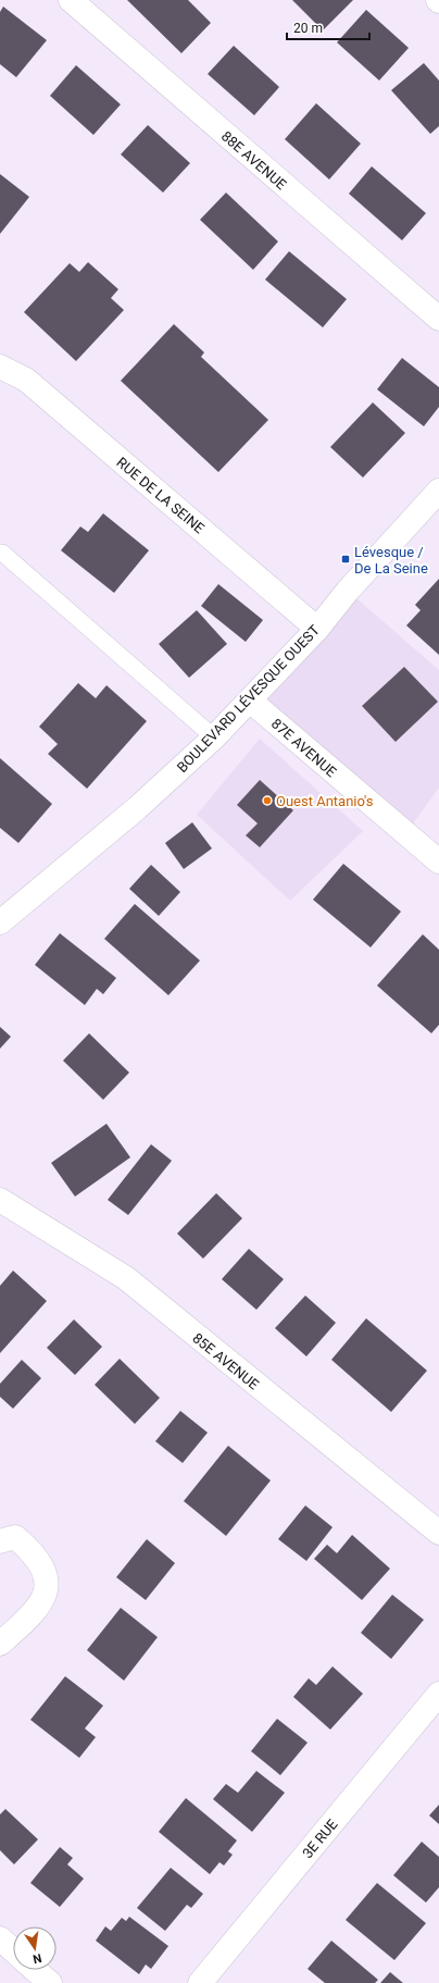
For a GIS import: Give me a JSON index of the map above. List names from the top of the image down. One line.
{"streets":{"street":["88E AVENUE","RUE DE LA SEINE","BOULEVARD LÉVESQUE OUEST","87E AVENUE","85E AVENUE","3E RUE"]},"crossings":[["RUE DE LA SEINE","BOULEVARD LÉVESQUE OUEST"],["BOULEVARD LÉVESQUE OUEST","87E AVENUE"]],"places":{"transit":["Lévesque / De La Seine"],"other":["Ouest Antanio's"]},"scale_bar":"20 m","north":"bottom"}
